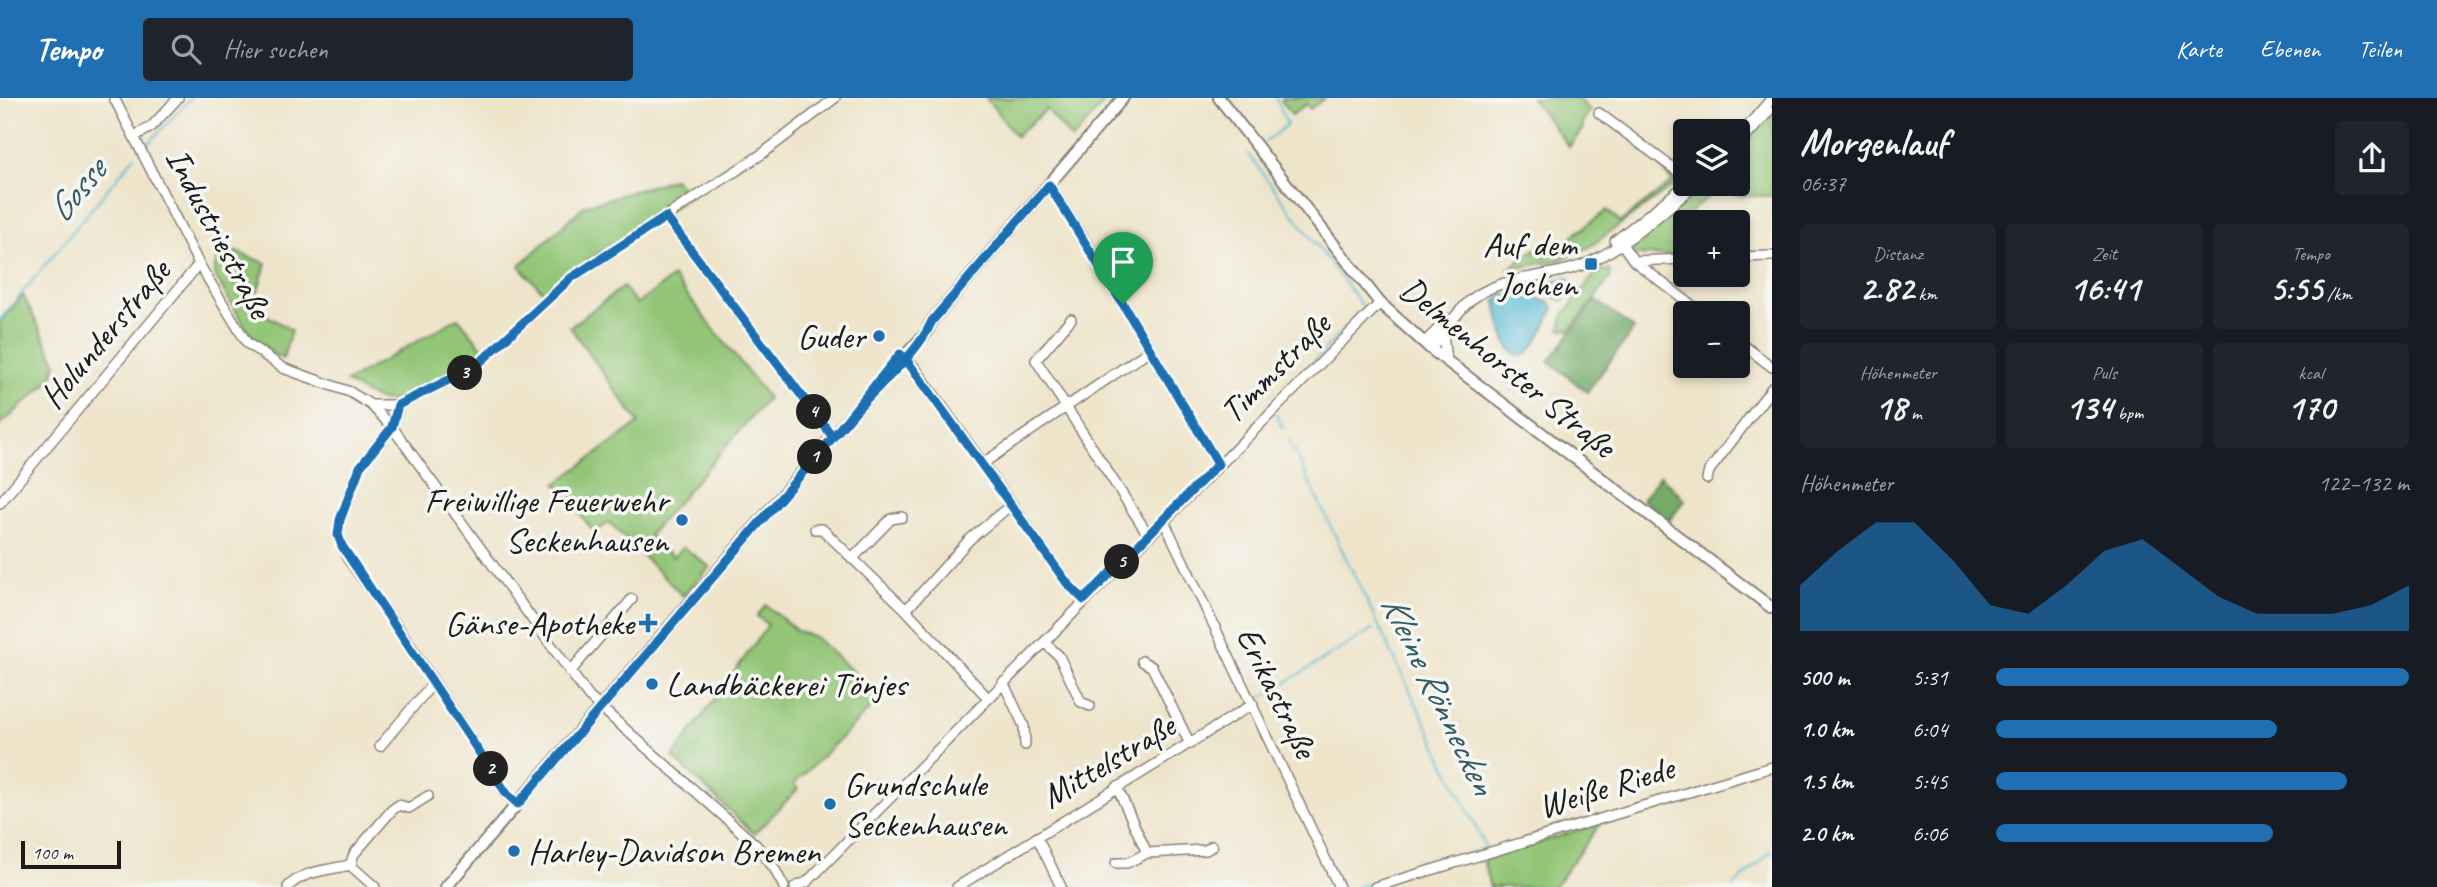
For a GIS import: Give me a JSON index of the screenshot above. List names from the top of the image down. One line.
{"streets":{"main road":["Delmenhorster Straße"],"street":["Industriestraße","Holunderstraße","Timmstraße","Erikastraße","Mittelstraße","Weiße Riede"]},"crossings":[["Industriestraße","Holunderstraße"],["Delmenhorster Straße","Timmstraße"],["Timmstraße","Erikastraße"],["Erikastraße","Mittelstraße"]],"water":["Gosse","Kleine Rönnecken"],"places":{"transit":["Auf dem Jochen"],"other":["Guder","Freiwillige Feuerwehr Seckenhausen","Landbäckerei Tönjes","Grundschule Seckenhausen","Harley-Davidson Bremen"],"health":["Gänse-Apotheke"]},"scale_bar":"100 m","page":{"header":"Tempo","search":"Hier suchen","nav":["Karte","Ebenen","Teilen"],"heading":["Morgenlauf","06:37"],"map_buttons":["+","−"],"stats":[["Distanz","2.82 km"],["Zeit","16:41"],["Tempo","5:55 /km"],["Höhenmeter","18 m"],["Puls","134 bpm"],["kcal","170"]],"pins":["3","4","1","5","2"],"chart":["Höhenmeter","122–132 m"],"list":[{"name":"500 m","note":"5:31"},{"name":"1.0 km","note":"6:04"},{"name":"1.5 km","note":"5:45"},{"name":"2.0 km","note":"6:06"}],"scale":"100 m"}}
